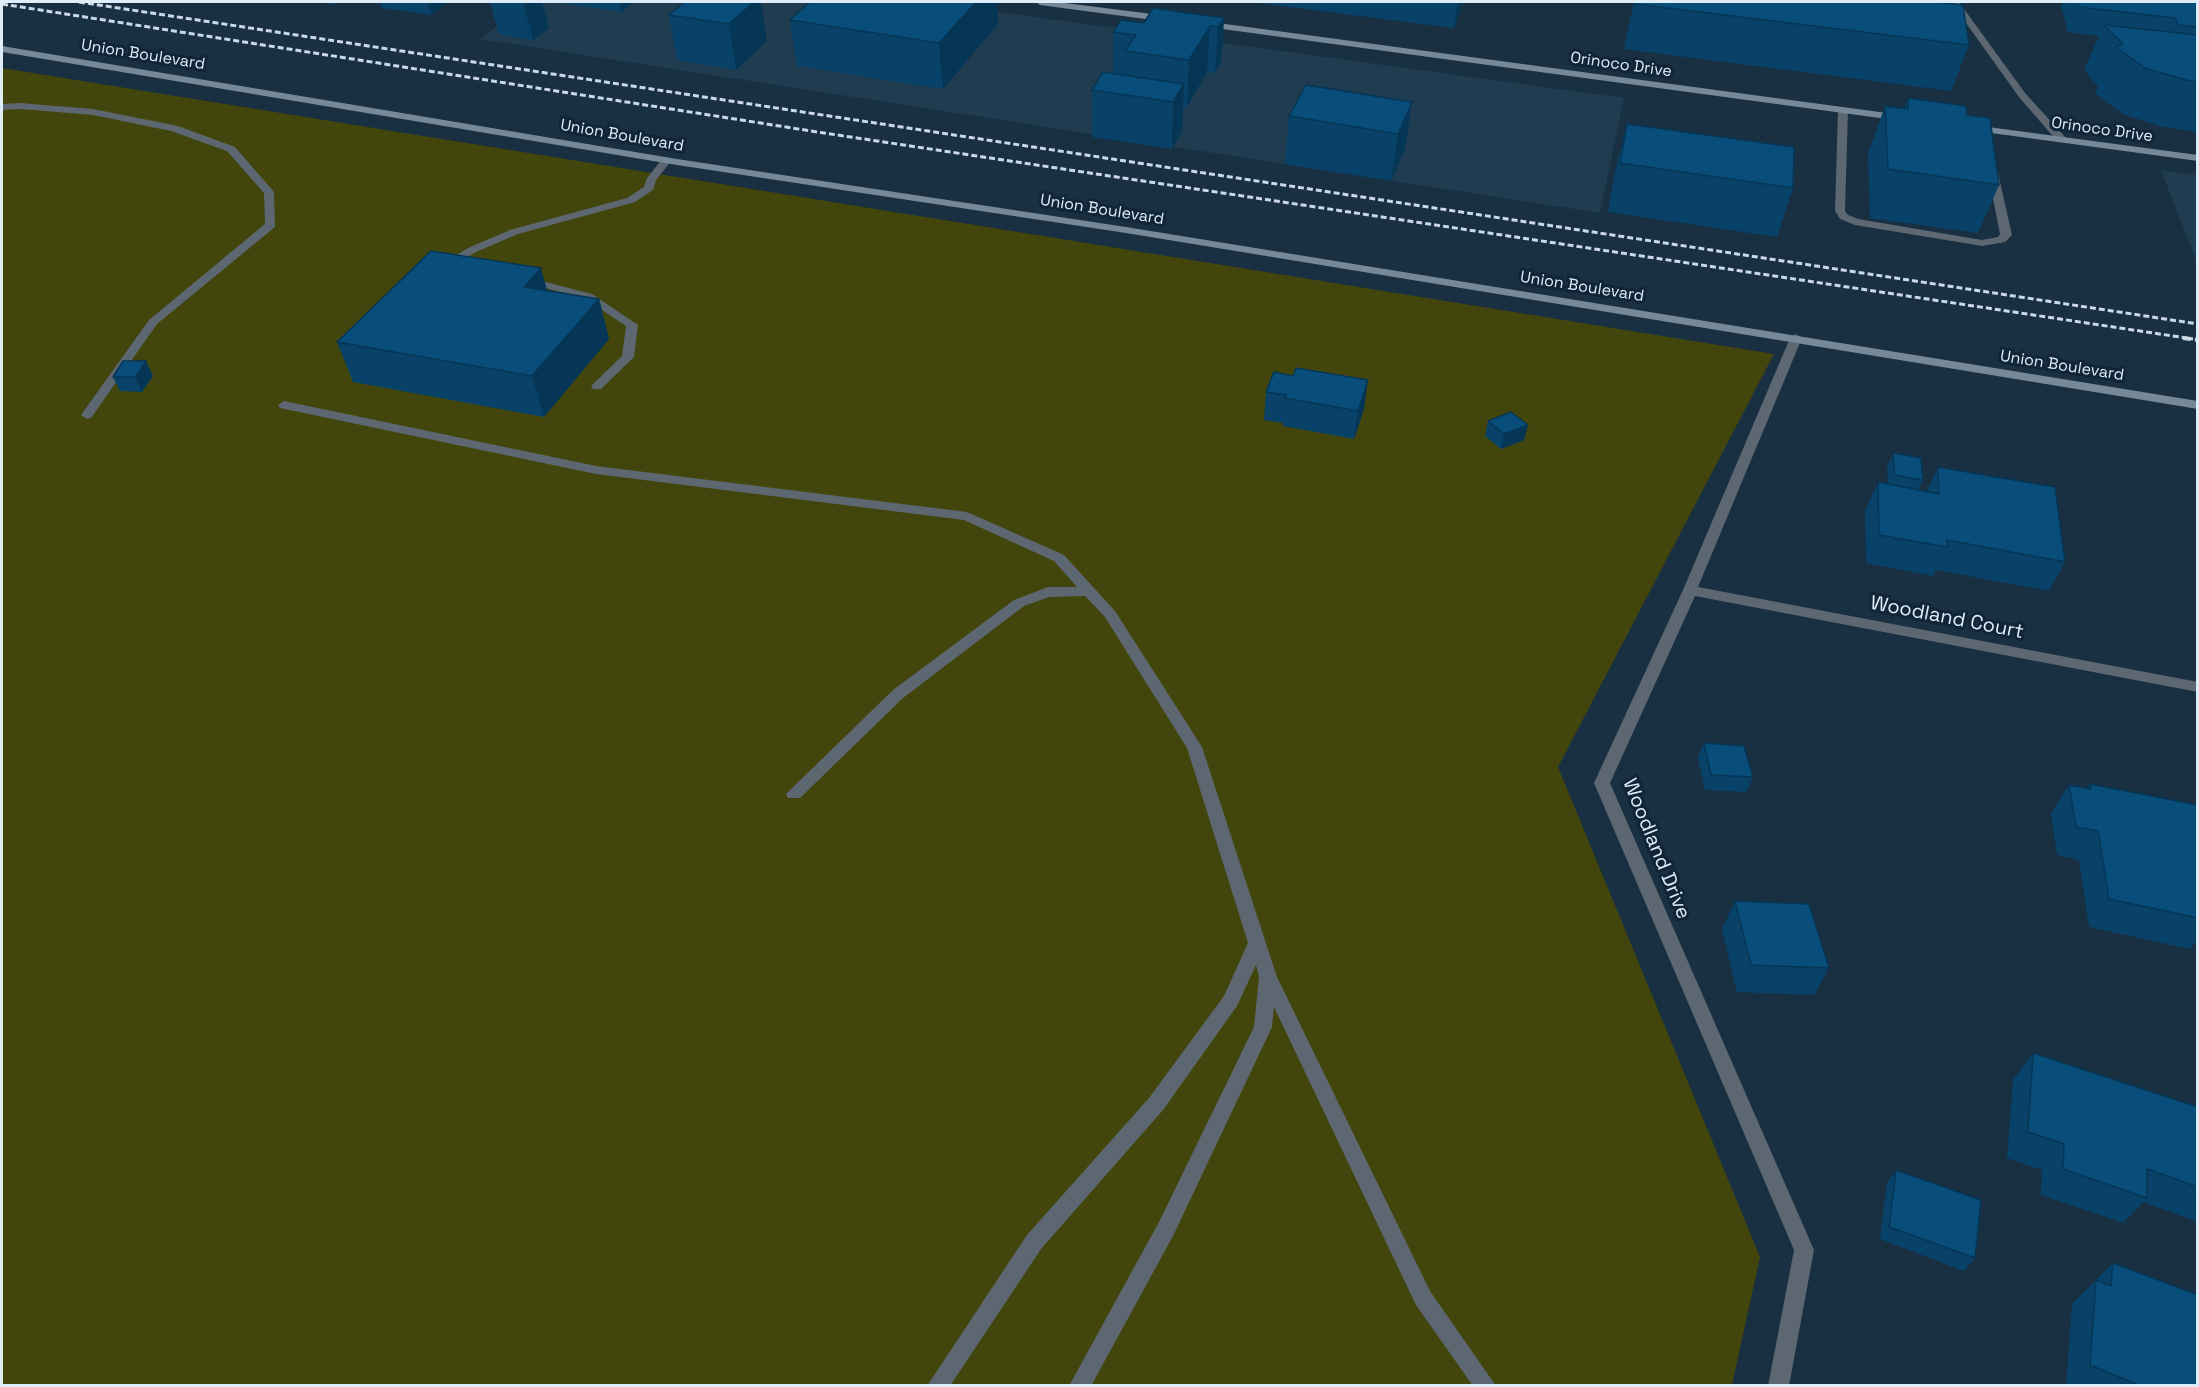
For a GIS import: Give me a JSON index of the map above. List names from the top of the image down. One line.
{"streets":{"main road":["Union Boulevard","Orinoco Drive"],"street":["Woodland Court","Woodland Drive"]},"crossings":[["Union Boulevard","Woodland Drive"],["Woodland Court","Woodland Drive"]]}
